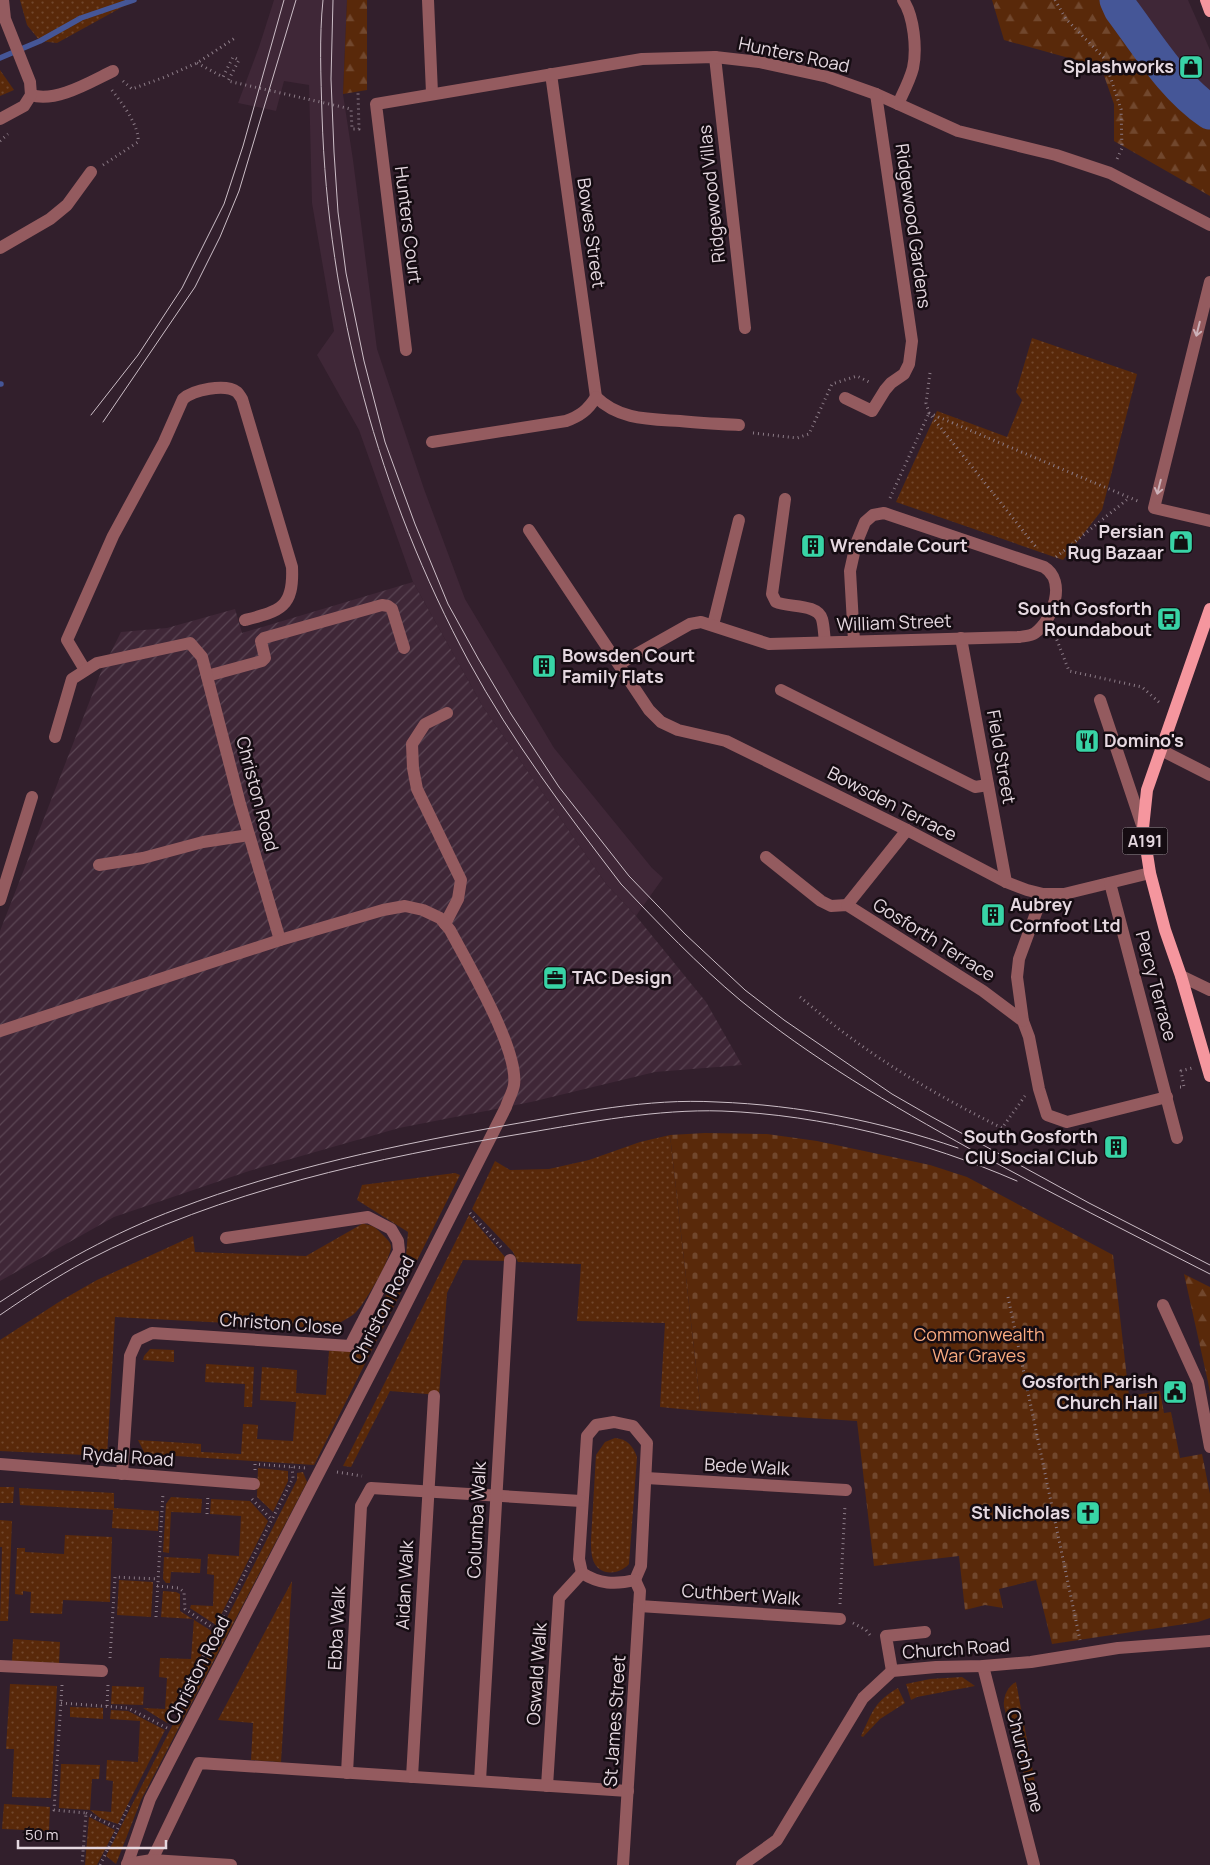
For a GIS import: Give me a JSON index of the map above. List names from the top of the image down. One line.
{"streets":{"main road":["A191"],"street":["Hunters Road","Ridgewood Villas","Hunters Court","Ridgewood Gardens","Bowes Street","William Street","Field Street","Christon Road","Bowsden Terrace","Gosforth Terrace","Percy Terrace","Christon Close","Rydal Road","Bede Walk","Columba Walk","Aidan Walk","Cuthbert Walk","Ebba Walk","Church Road","Oswald Walk","St James Street","Church Lane"]},"crossings":[["Hunters Road","Ridgewood Villas"],["Hunters Road","Hunters Court"],["Hunters Road","Ridgewood Gardens"],["Hunters Road","Bowes Street"],["William Street","Field Street"],["William Street","Bowsden Terrace"],["Field Street","Bowsden Terrace"],["Bowsden Terrace","A191"],["Bowsden Terrace","Percy Terrace"],["Christon Close","Rydal Road"],["Bede Walk","St James Street"],["Cuthbert Walk","St James Street"],["Church Road","Church Lane"],["Oswald Walk","St James Street"]],"parks":["Commonwealth War Graves"],"places":{"shop":["Splashworks","Persian Rug Bazaar"],"building":["Wrendale Court","Bowsden Court Family Flats","Aubrey Cornfoot Ltd","South Gosforth CIU Social Club"],"bus stop":["South Gosforth Roundabout"],"restaurant":["Domino's"],"office":["TAC Design"],"public building":["Gosforth Parish Church Hall"],"church":["St Nicholas"]},"scale_bar":"50 m"}
